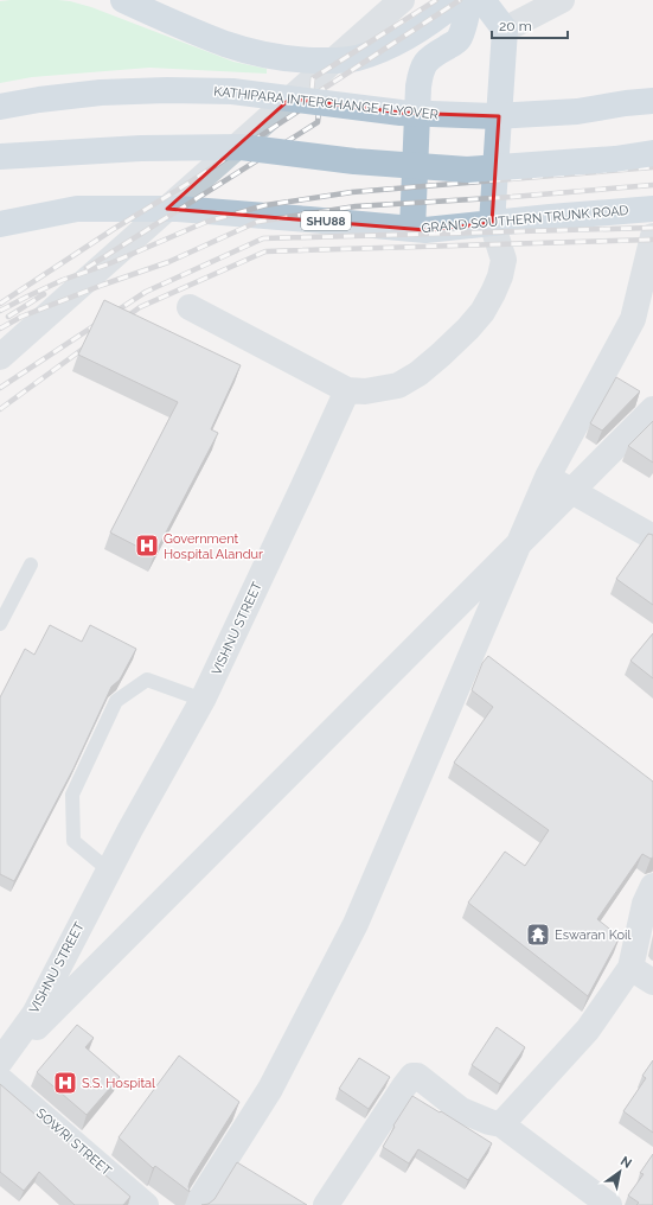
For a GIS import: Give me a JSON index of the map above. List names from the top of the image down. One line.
{"streets":{"main road":["KATHIPARA INTERCHANGE FLYOVER","GRAND SOUTHERN TRUNK ROAD","SHU88"],"street":["VISHNU STREET","SOWRI STREET"]},"places":{"hospital":["Government Hospital Alandur","S.S. Hospital"],"temple":["Eswaran Koil"]},"scale_bar":"20 m","north":"top right"}
